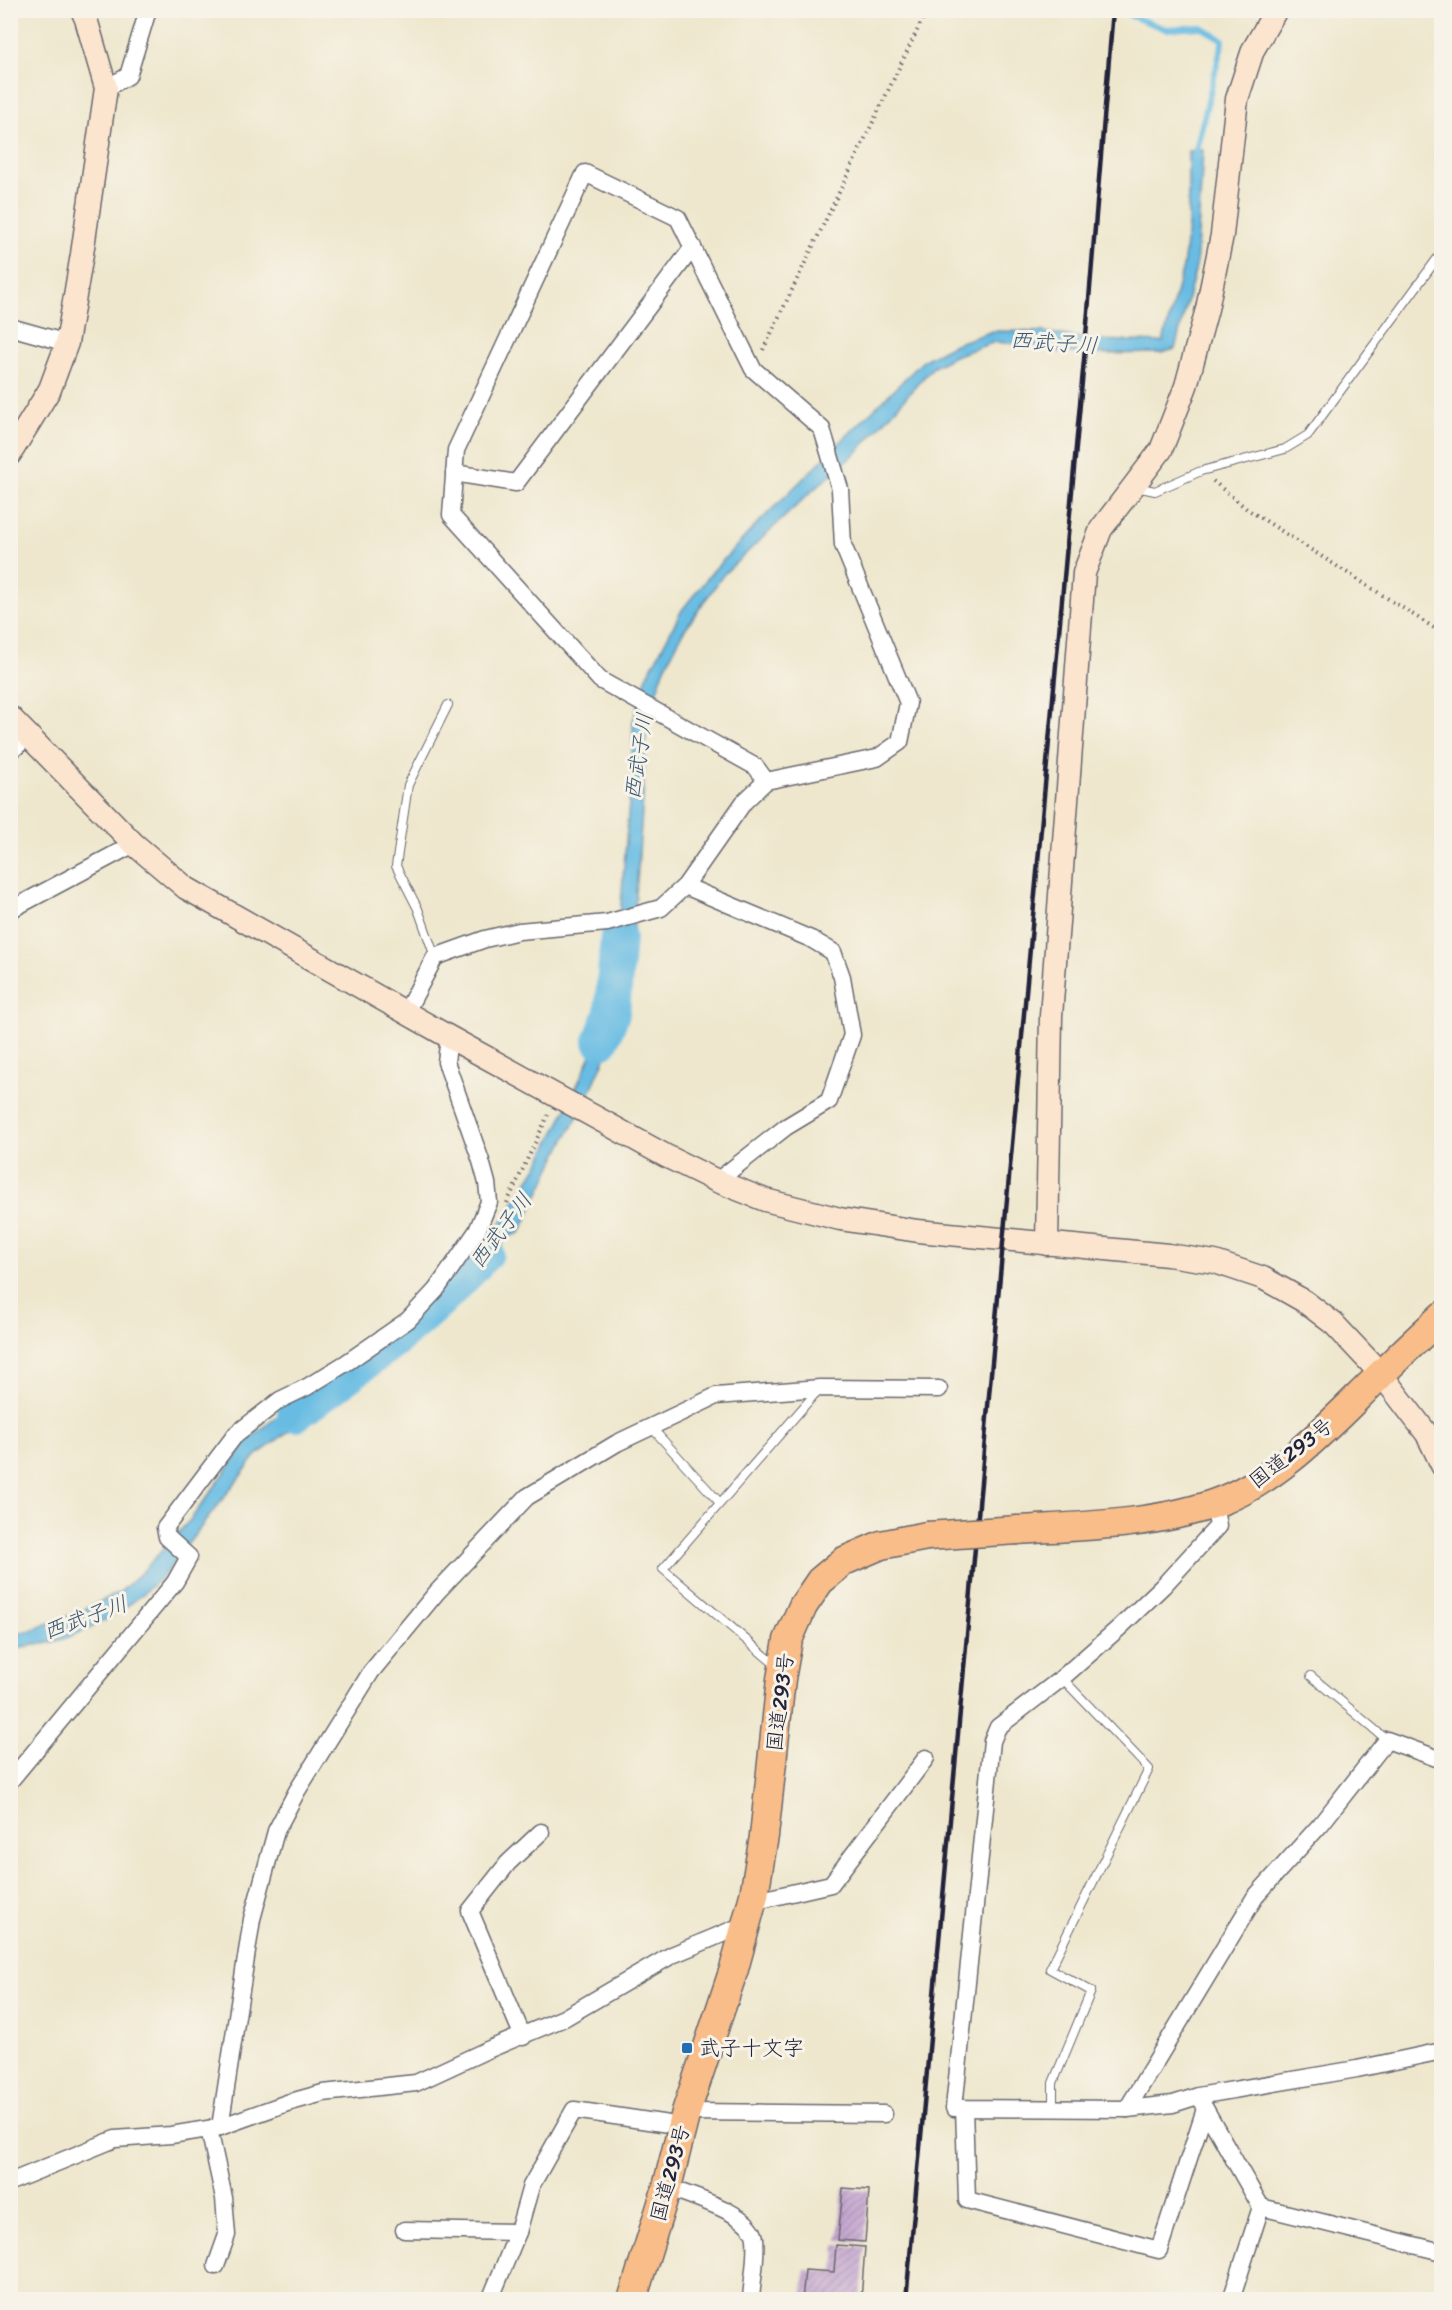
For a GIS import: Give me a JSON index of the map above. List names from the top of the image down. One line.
{"streets":{"highway":["国道293号"]},"water":["西武子川"],"places":{"transit":["武子十文字"]}}
